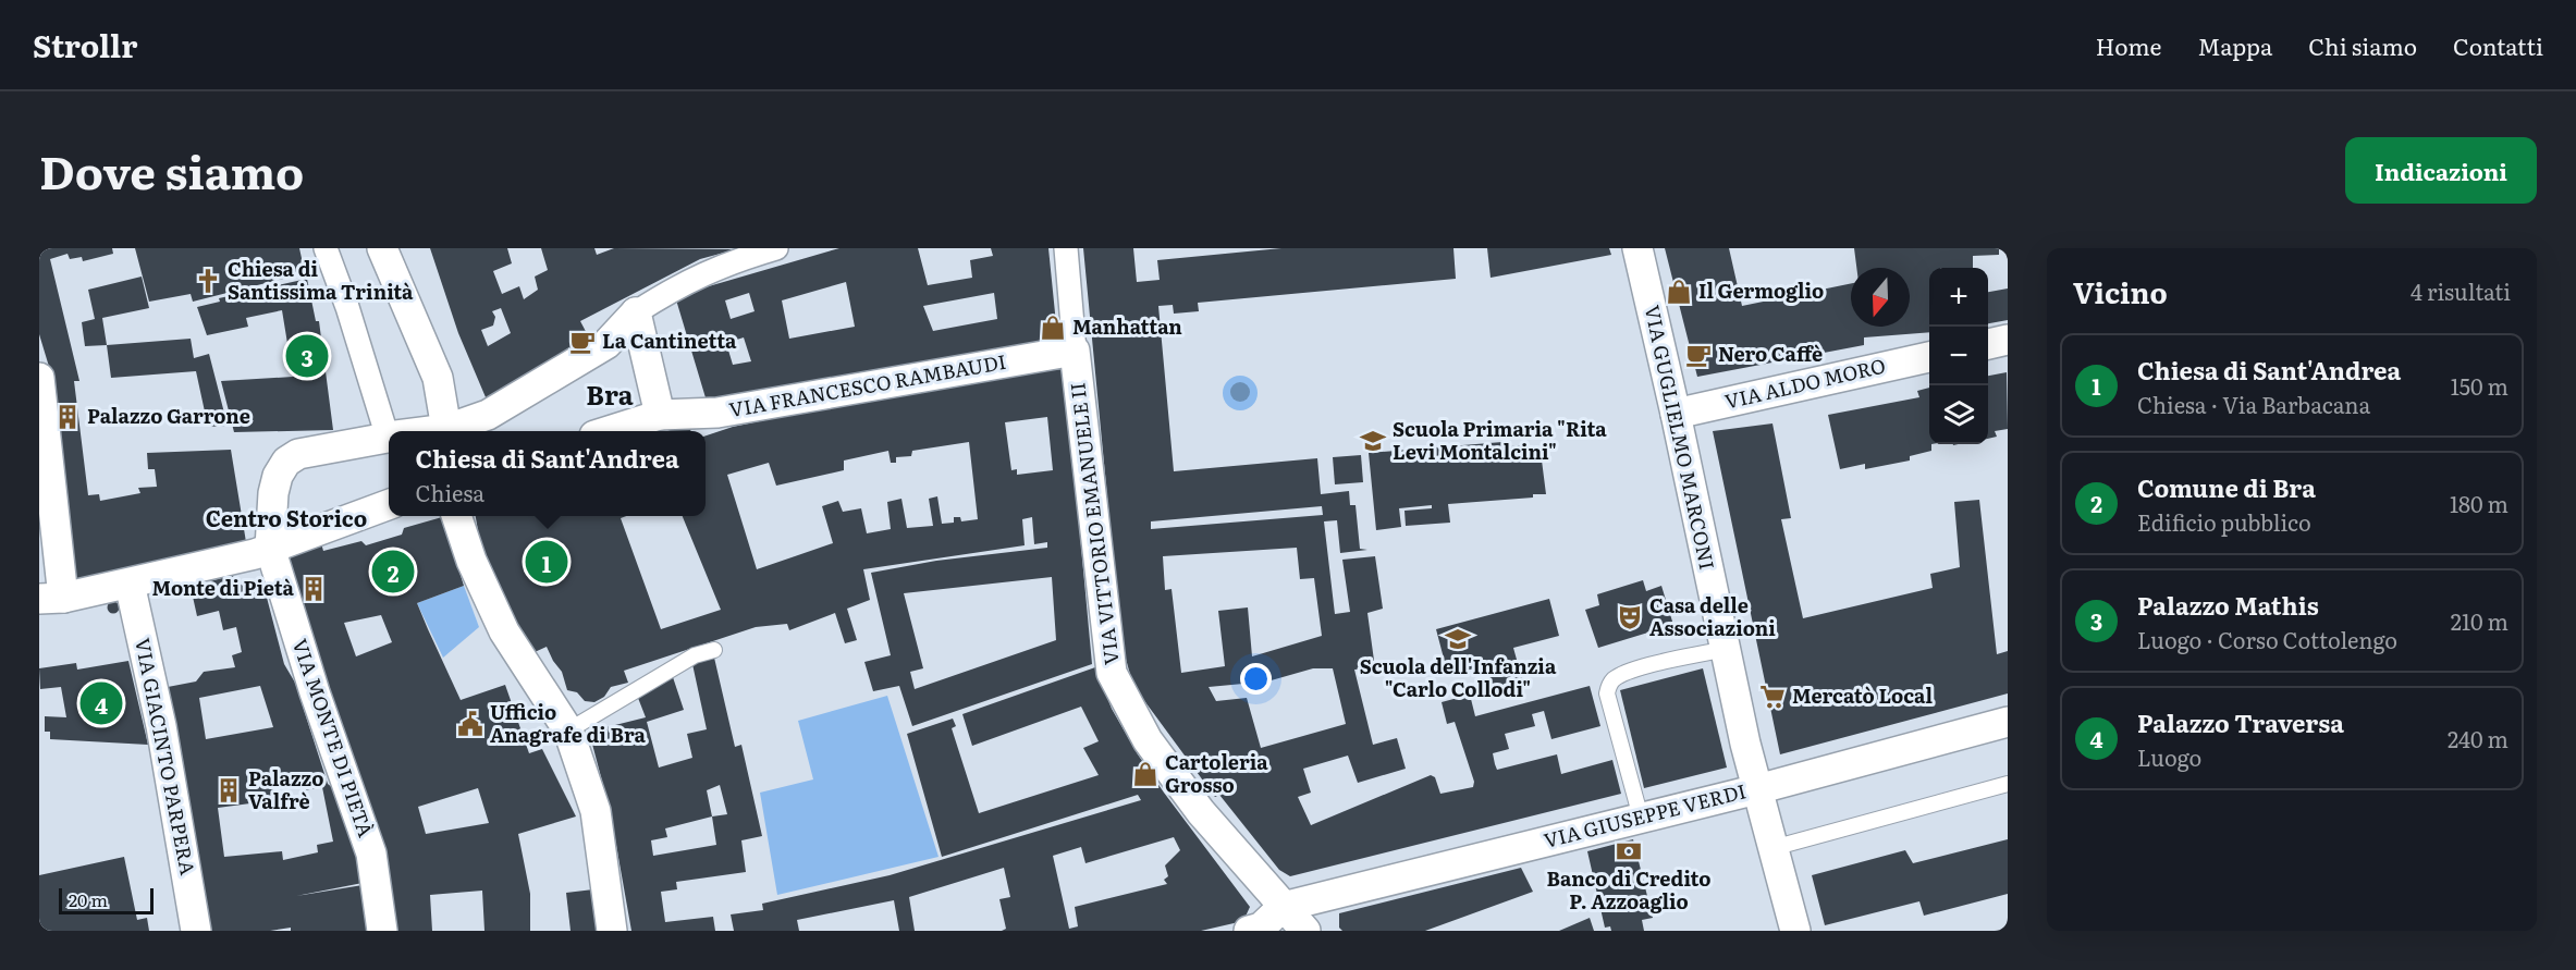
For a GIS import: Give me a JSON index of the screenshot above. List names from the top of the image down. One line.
{"streets":{"street":["VIA ALDO MORO","VIA FRANCESCO RAMBAUDI","VIA GUGLIELMO MARCONI","VIA VITTORIO EMANUELE II","VIA MONTE DI PIETÀ","VIA GIACINTO PARPERA","VIA GIUSEPPE VERDI"]},"crossings":[["VIA ALDO MORO","VIA GUGLIELMO MARCONI"],["VIA FRANCESCO RAMBAUDI","VIA VITTORIO EMANUELE II"],["VIA GUGLIELMO MARCONI","VIA GIUSEPPE VERDI"],["VIA VITTORIO EMANUELE II","VIA GIUSEPPE VERDI"]],"districts":["Bra","Centro Storico"],"places":{"church":["Chiesa di Santissima Trinità"],"shop":["Il Germoglio","Manhattan","Cartoleria Grosso"],"cafe":["La Cantinetta","Nero Caffè"],"building":["Palazzo Garrone","Monte di Pietà","Palazzo Valfrè"],"school or university":["Scuola Primaria \"Rita Levi Montalcini\"","Scuola dell'Infanzia \"Carlo Collodi\""],"theatre":["Casa delle Associazioni"],"supermarket":["Mercatò Local"],"public building":["Ufficio Anagrafe di Bra"],"bank":["Banco di Credito P. Azzoaglio"]},"scale_bar":"20 m","north":"bottom","page":{"header":"Strollr","nav":["Home","Mappa","Chi siamo","Contatti"],"title":"Dove siamo","buttons":"Indicazioni","heading":["Vicino","4 risultati"],"map_buttons":["+","−"],"pins":["3","1","2","4"],"list":[{"mark":"1","name":"Chiesa di Sant'Andrea","note":"Chiesa · Via Barbacana","value":"150 m"},{"mark":"2","name":"Comune di Bra","note":"Edificio pubblico","value":"180 m"},{"mark":"3","name":"Palazzo Mathis","note":"Luogo · Corso Cottolengo","value":"210 m"},{"mark":"4","name":"Palazzo Traversa","note":"Luogo","value":"240 m"}],"popup":["Chiesa di Sant'Andrea","Chiesa"],"scale":"20 m"}}
